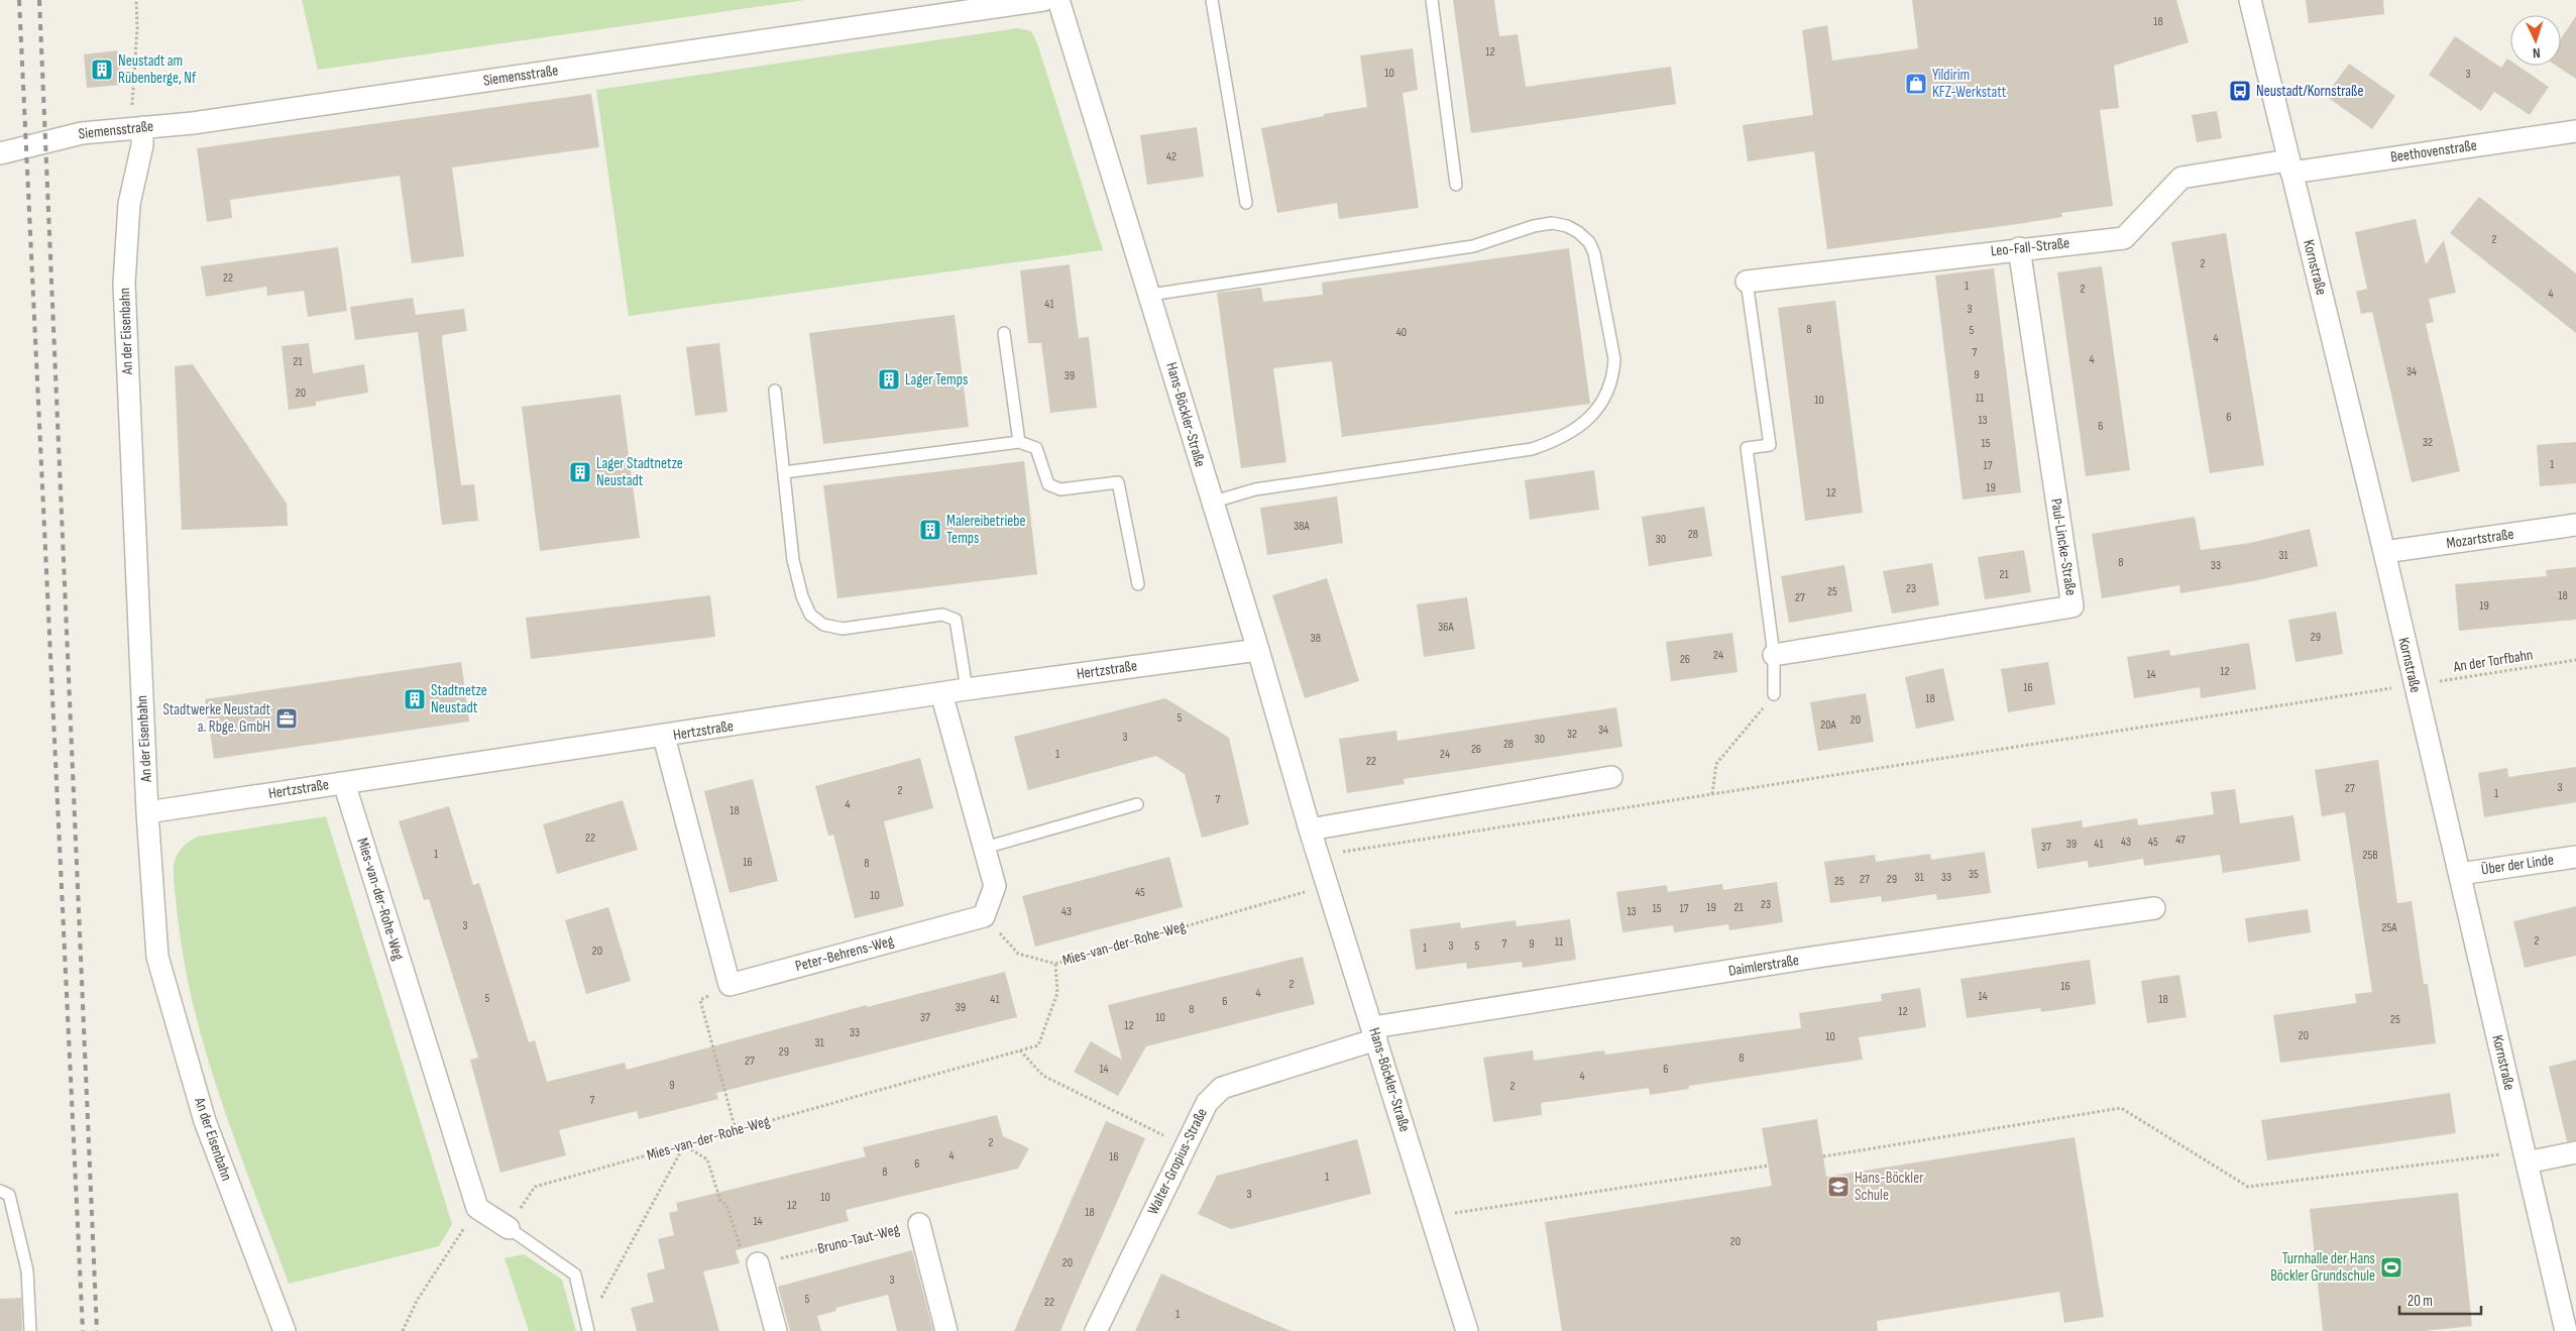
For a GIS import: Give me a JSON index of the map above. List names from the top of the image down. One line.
{"streets":{"street":["Siemensstraße","Beethovenstraße","Leo-Fall-Straße","Kornstraße","An der Eisenbahn","Hans-Böckler-Straße","Mozartstraße","Paul-Lincke-Straße","Hertzstraße","Über der Linde","Mies-van-der-Rohe-Weg","Peter-Behrens-Weg","Daimlerstraße","Walter-Gropius-Straße","Bruno-Taut-Weg"],"path":["An der Torfbahn"]},"crossings":[["Siemensstraße","An der Eisenbahn"],["Beethovenstraße","Leo-Fall-Straße"],["Beethovenstraße","Kornstraße"],["Leo-Fall-Straße","Kornstraße"],["Leo-Fall-Straße","Paul-Lincke-Straße"],["Kornstraße","Mozartstraße"],["Kornstraße","An der Torfbahn"],["Kornstraße","Über der Linde"],["An der Eisenbahn","Hertzstraße"],["Hans-Böckler-Straße","An der Torfbahn"],["Hans-Böckler-Straße","Hertzstraße"],["Hans-Böckler-Straße","Mies-van-der-Rohe-Weg"],["Hans-Böckler-Straße","Daimlerstraße"],["Hans-Böckler-Straße","Walter-Gropius-Straße"],["Hertzstraße","Mies-van-der-Rohe-Weg"],["Daimlerstraße","Walter-Gropius-Straße"]],"places":{"building":["Neustadt am Rübenberge, Nf","Lager Temps","Lager Stadtnetze Neustadt","Malereibetriebe Temps","Stadtnetze Neustadt"],"shop":["Yildirim KFZ-Werkstatt"],"bus stop":["Neustadt/Kornstraße"],"office":["Stadtwerke Neustadt a. Rbge. GmbH"],"school or university":["Hans-Böckler Schule"],"sports":["Turnhalle der Hans Böckler Grundschule"]},"house_numbers":["18","12","10","3","42","2","2","22","1","2","4","41","3","8","5","40","4","7","4","21","34","9","39","20","11","10","6","13","6","32","15","1","17","19","12","38A","28","30","31","8","33","21","23","25","18","27","19","36A","29","38","24","26","12","14","16","18","5","20","20A","34","32","3","30","28","26","1","24","22","3","27","2","1","7","4","18","22","47","43","45","39","41","37","1","25B","16","8","35","31","33","27","29","25","45","10","23","19","21","15","17","43","13","3","25A","2","11","7","9","3","5","1","20","2","16","4","14","5","41","18","6","39","8","12","37","10","25","12","33","20","10","31","29","8","27","14","6","4","9","2","7","2","4","16","6","8","1","3","10","12","18","14","20","20","3","5","22","1"],"scale_bar":"20 m","north":"bottom"}
